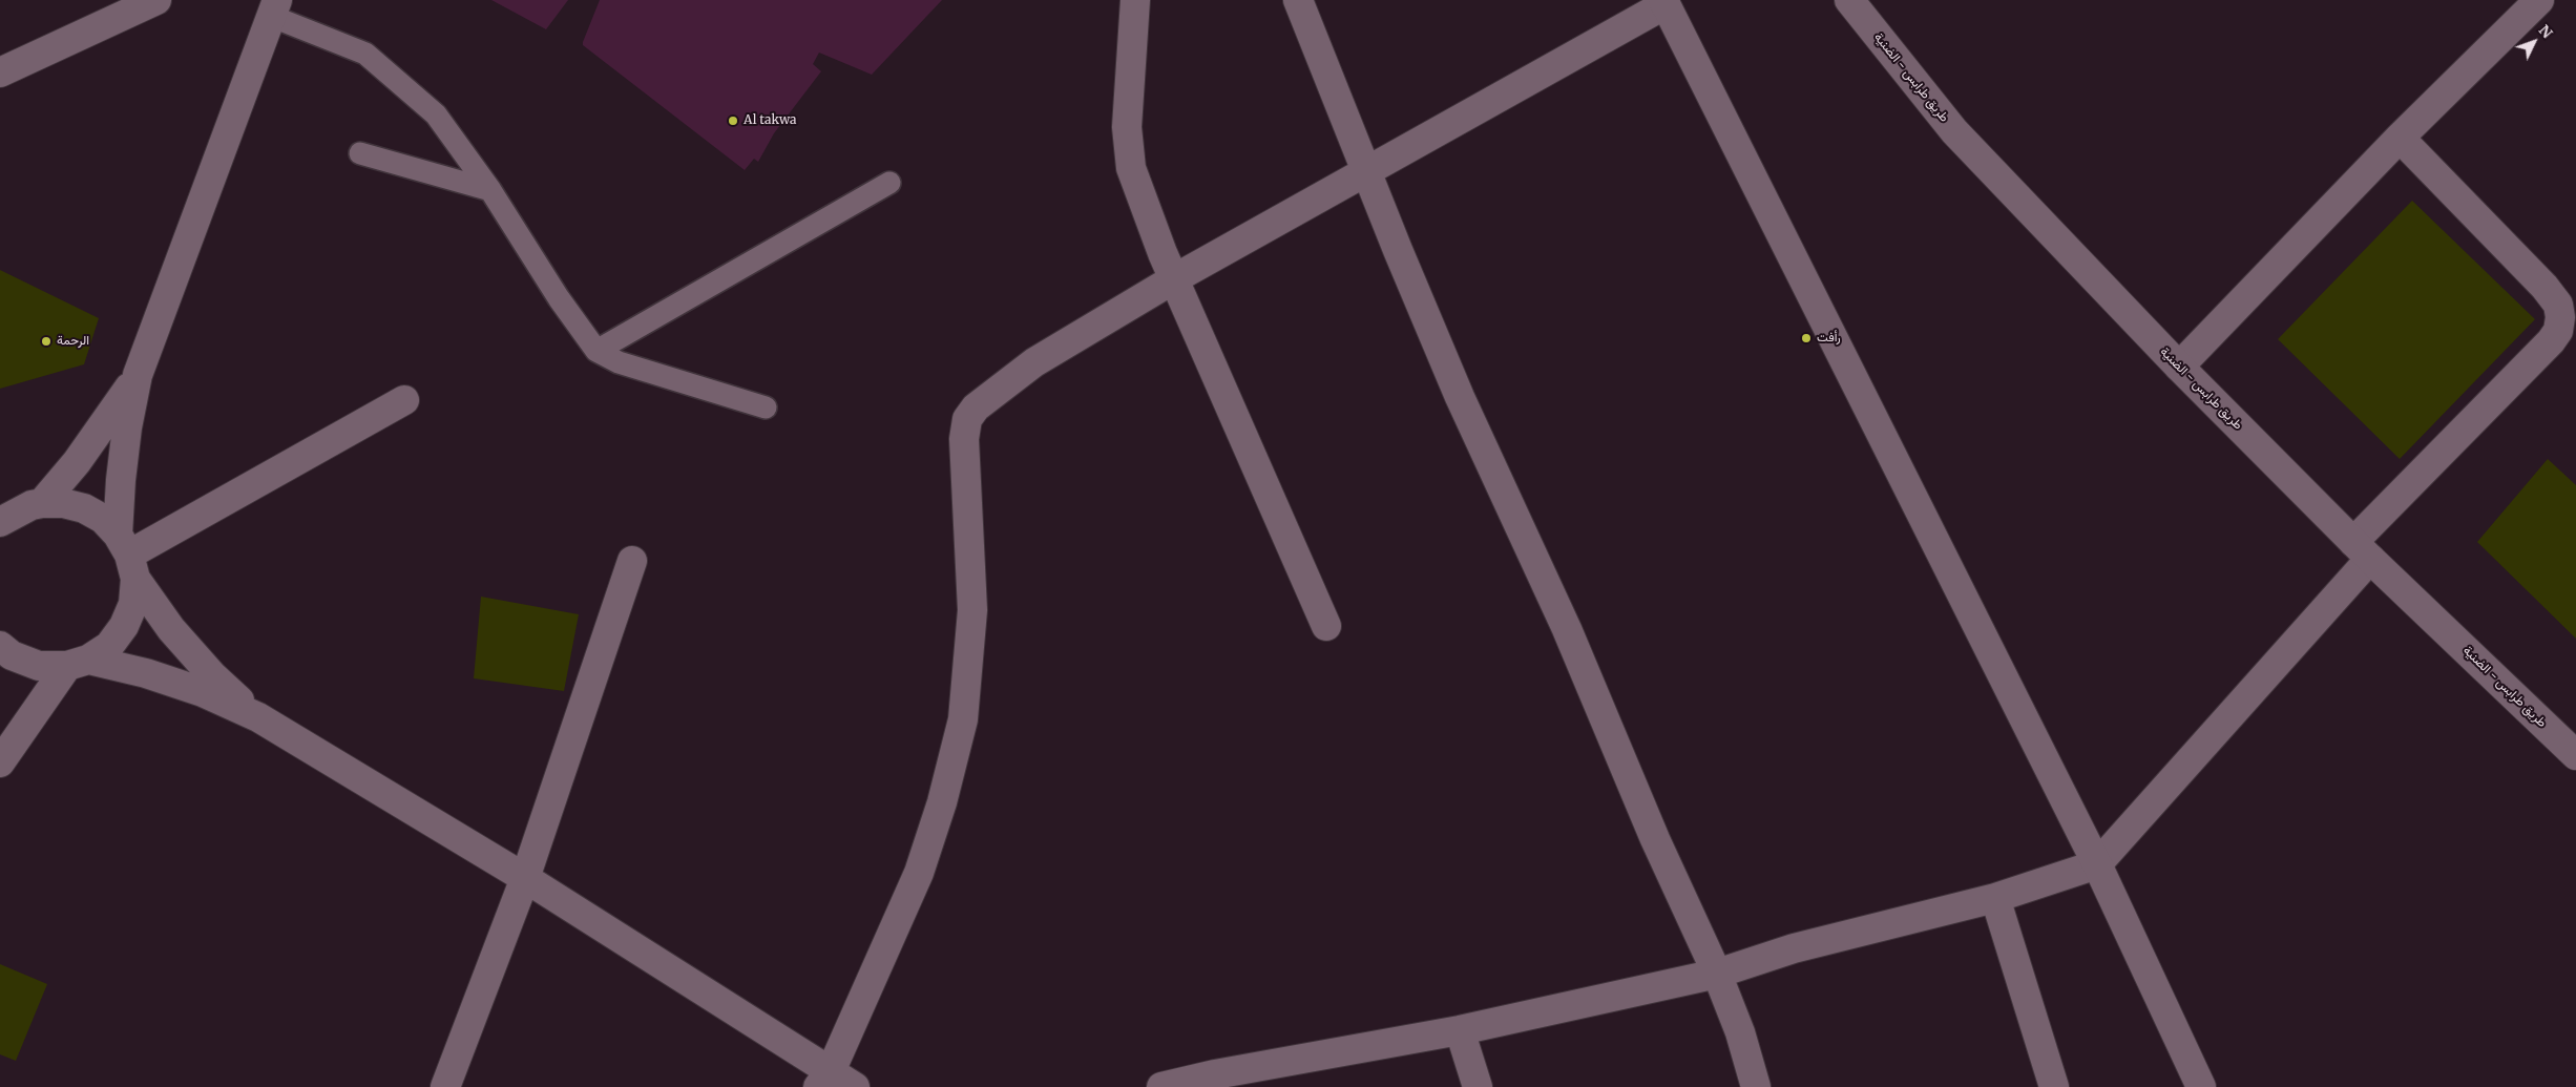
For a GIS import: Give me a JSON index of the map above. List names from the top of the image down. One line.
{"streets":{"street":["طريق طرابس - الضنية"]},"places":["Al takwa","رأفت","الرحمة"],"north":"top right"}
